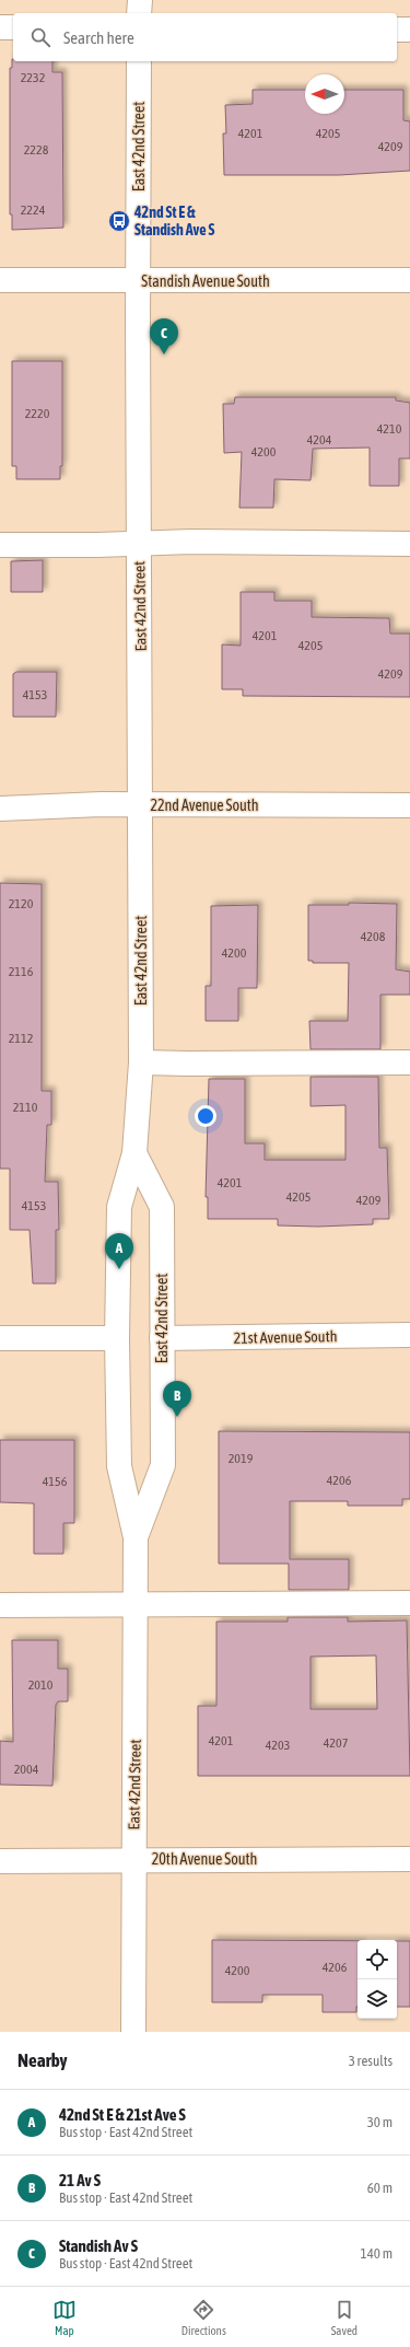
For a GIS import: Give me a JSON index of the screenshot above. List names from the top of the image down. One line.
{"streets":{"street":["East 42nd Street","Standish Avenue South","22nd Avenue South","21st Avenue South","20th Avenue South"]},"crossings":[["East 42nd Street","Standish Avenue South"],["East 42nd Street","22nd Avenue South"],["East 42nd Street","21st Avenue South"],["East 42nd Street","20th Avenue South"]],"places":{"bus stop":["42nd St E & Standish Ave S"]},"house_numbers":["2232","4201","4205","4209","2228","2224","2220","4210","4204","4200","4201","4205","4209","4153","2120","4208","4200","2116","2112","2110","4201","4205","4209","4153","2019","4206","4156","2010","4201","4207","4203","2004","4206","4200"],"north":"left","page":{"search":"Search here","pins":["C","A","B"],"heading":["Nearby","3 results"],"list":[{"mark":"A","name":"42nd St E & 21st Ave S","note":"Bus stop · East 42nd Street","value":"30 m"},{"mark":"B","name":"21 Av S","note":"Bus stop · East 42nd Street","value":"60 m"},{"mark":"C","name":"Standish Av S","note":"Bus stop · East 42nd Street","value":"140 m"}],"nav":["Map","Directions","Saved"]}}
